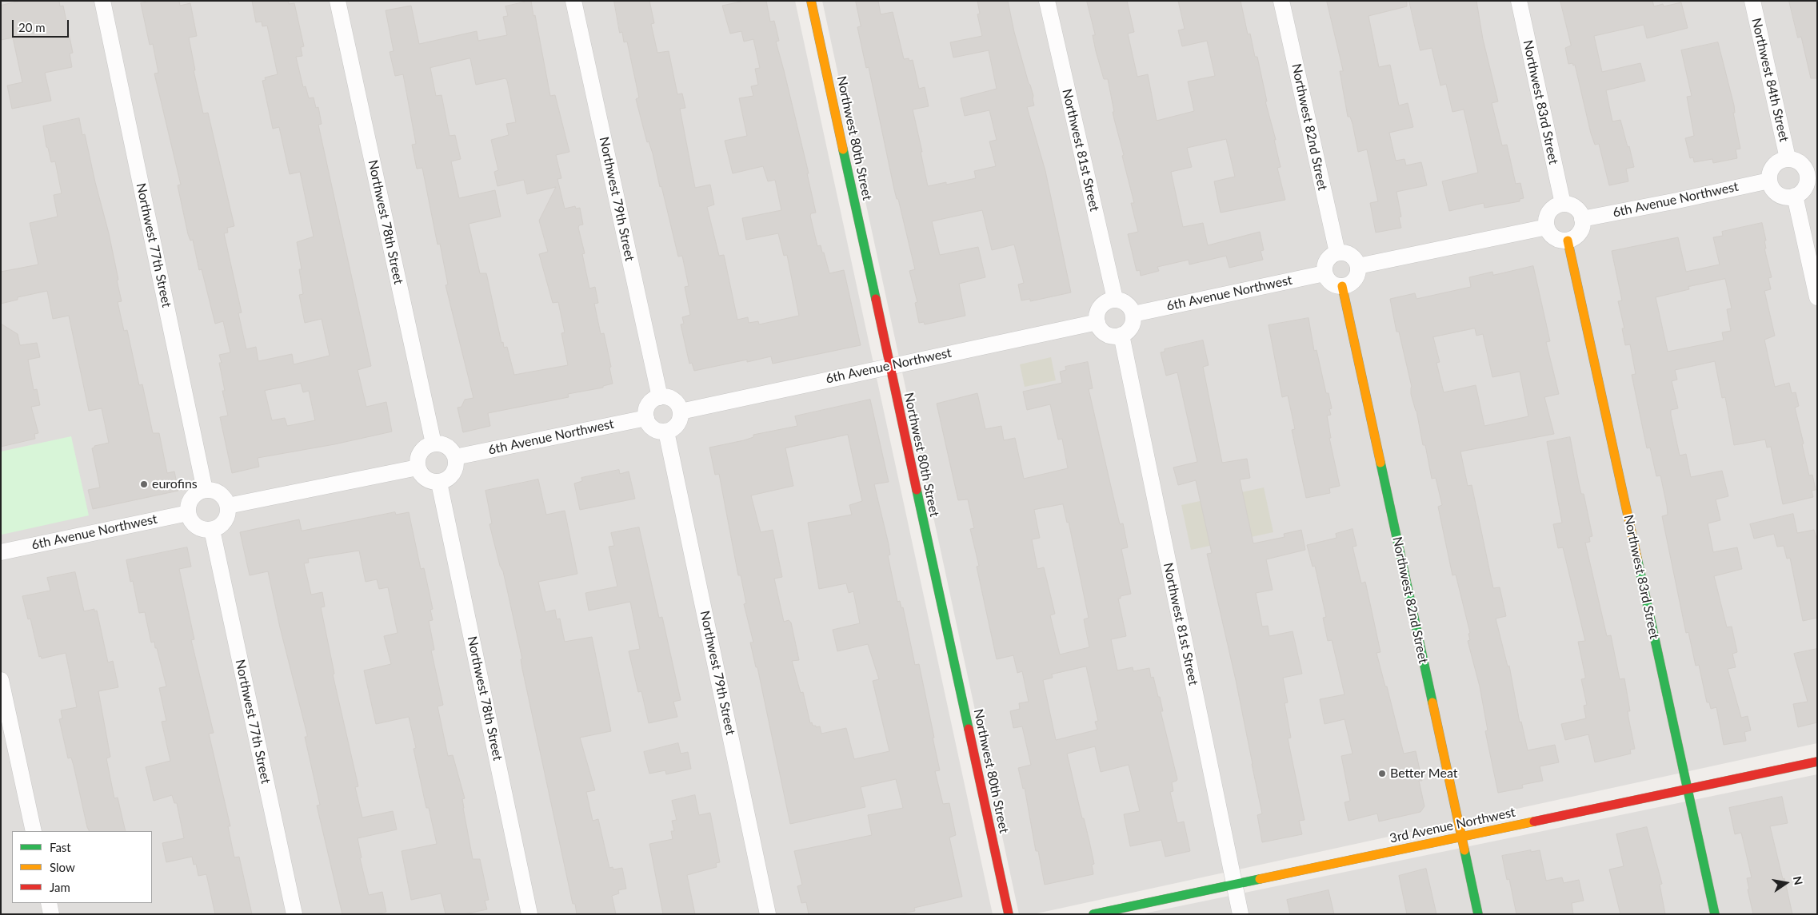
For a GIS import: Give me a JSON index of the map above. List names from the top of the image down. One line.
{"streets":{"street":["Northwest 84th Street","Northwest 83rd Street","Northwest 82nd Street","Northwest 80th Street","Northwest 81st Street","Northwest 79th Street","6th Avenue Northwest","Northwest 78th Street","Northwest 77th Street","3rd Avenue Northwest"]},"crossings":[["Northwest 84th Street","6th Avenue Northwest"],["Northwest 83rd Street","6th Avenue Northwest"],["Northwest 83rd Street","3rd Avenue Northwest"],["Northwest 82nd Street","6th Avenue Northwest"],["Northwest 82nd Street","3rd Avenue Northwest"],["Northwest 80th Street","6th Avenue Northwest"],["Northwest 81st Street","6th Avenue Northwest"],["Northwest 81st Street","3rd Avenue Northwest"],["Northwest 79th Street","6th Avenue Northwest"],["6th Avenue Northwest","Northwest 78th Street"],["6th Avenue Northwest","Northwest 77th Street"]],"places":["eurofins","Better Meat"],"legend":["Fast","Slow","Jam"],"scale_bar":"20 m","north":"right"}
